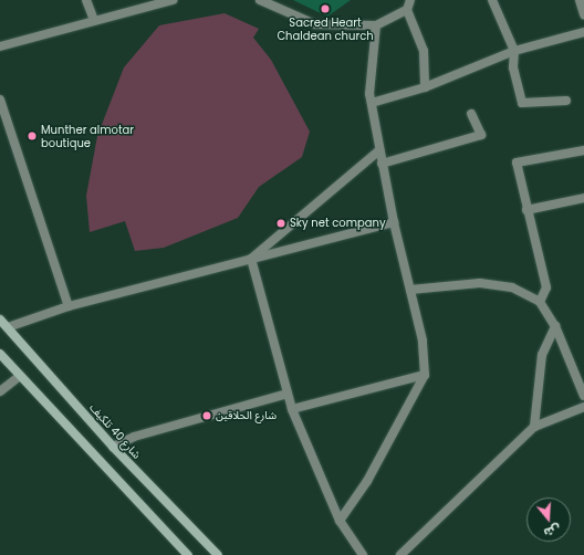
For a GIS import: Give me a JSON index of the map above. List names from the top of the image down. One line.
{"streets":{"main road":["شارع 40 تلكيف"]},"places":["Sacred Heart Chaldean church","Munther almotar boutique","Sky net company","شارع الحلاقين"],"north":"bottom"}
